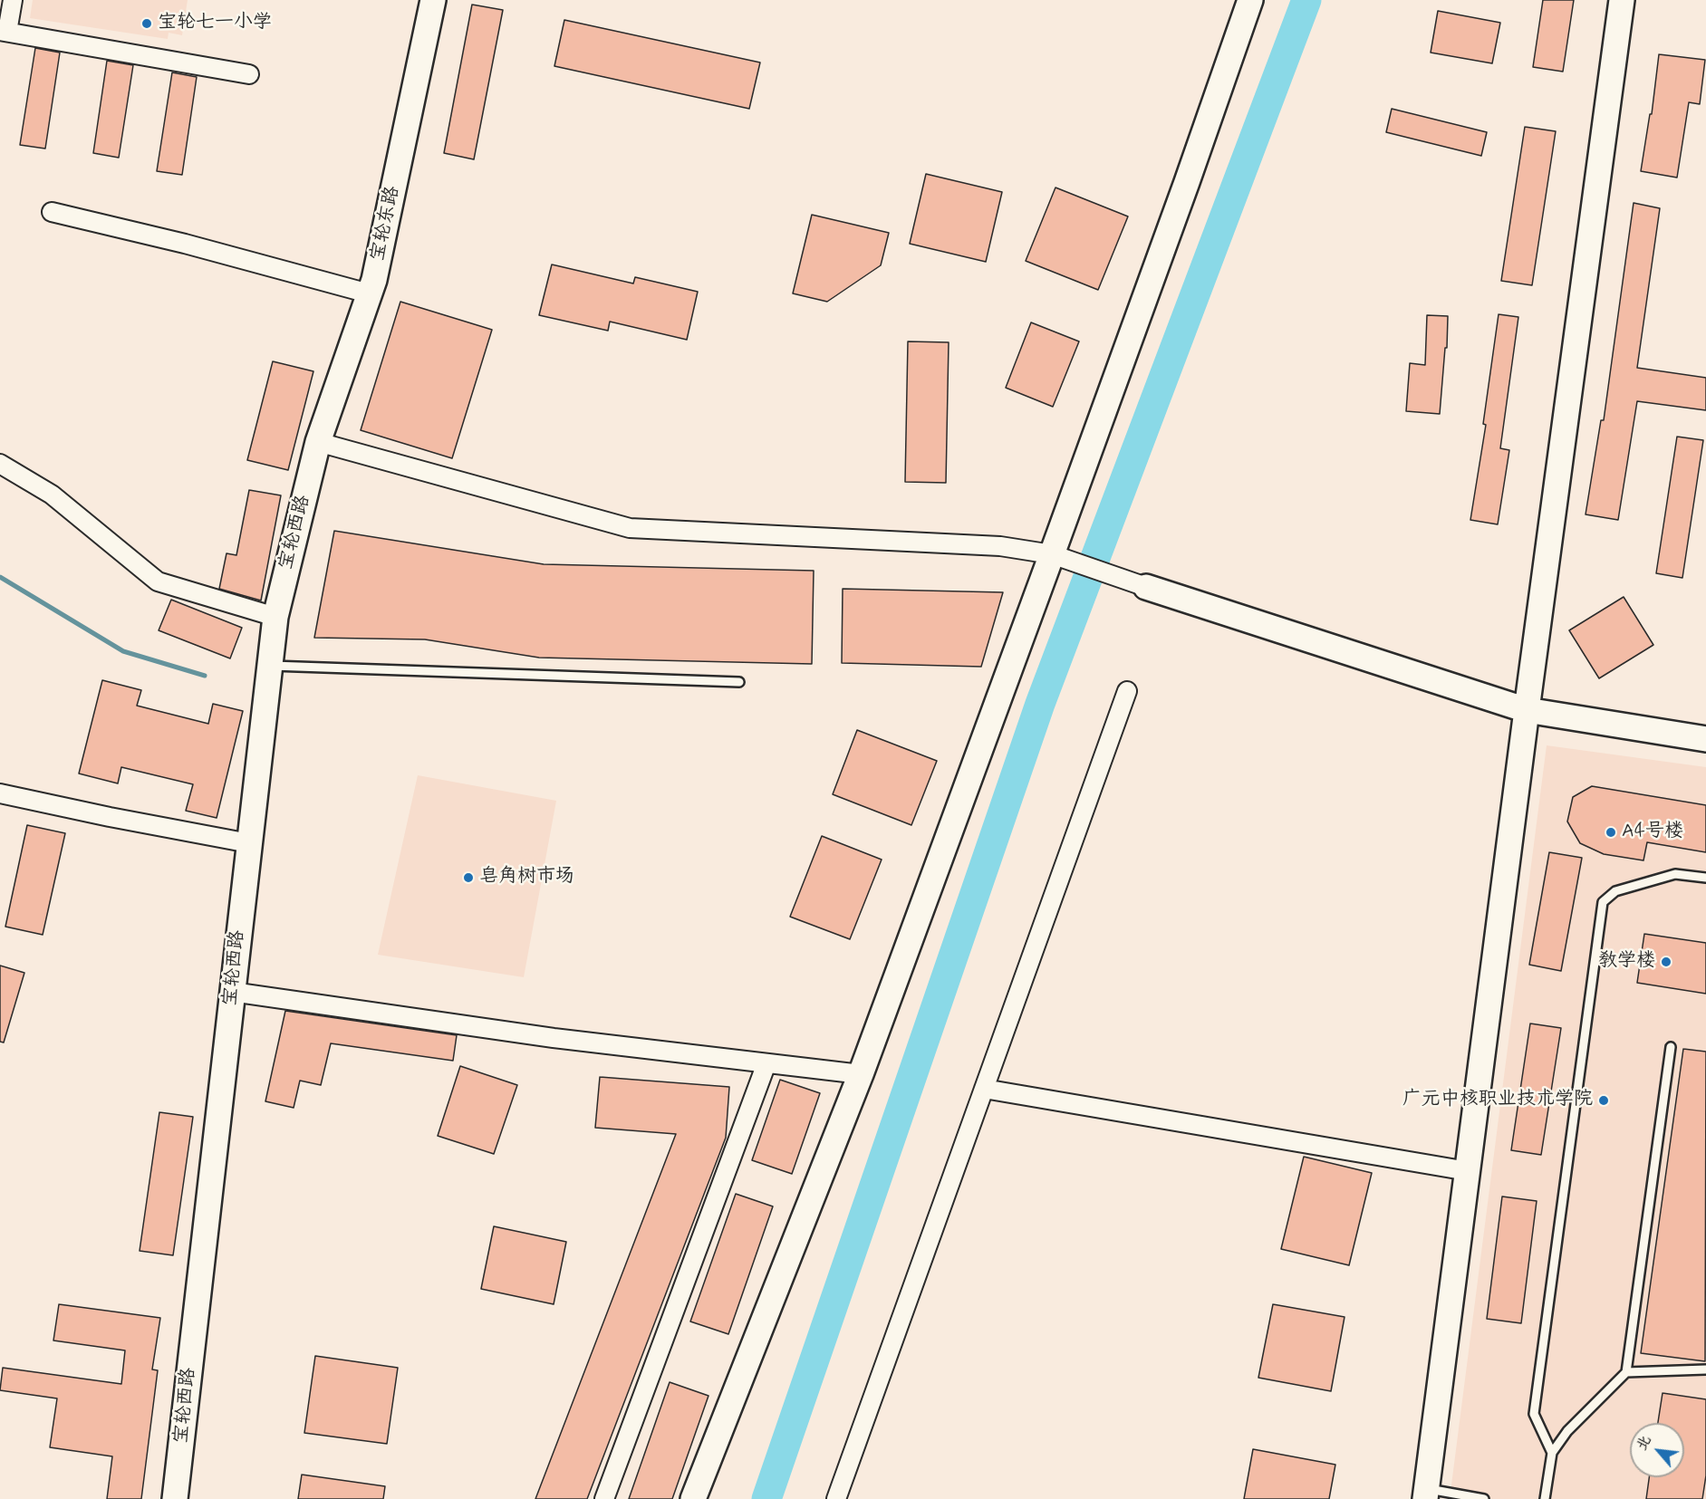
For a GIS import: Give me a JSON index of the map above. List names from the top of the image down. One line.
{"streets":{"street":["宝轮东路","宝轮西路"]},"crossings":[["宝轮东路","宝轮西路"]],"places":["宝轮七一小学","A4号楼","皂角树市场","教学楼","广元中核职业技术学院"],"north":"top left"}
